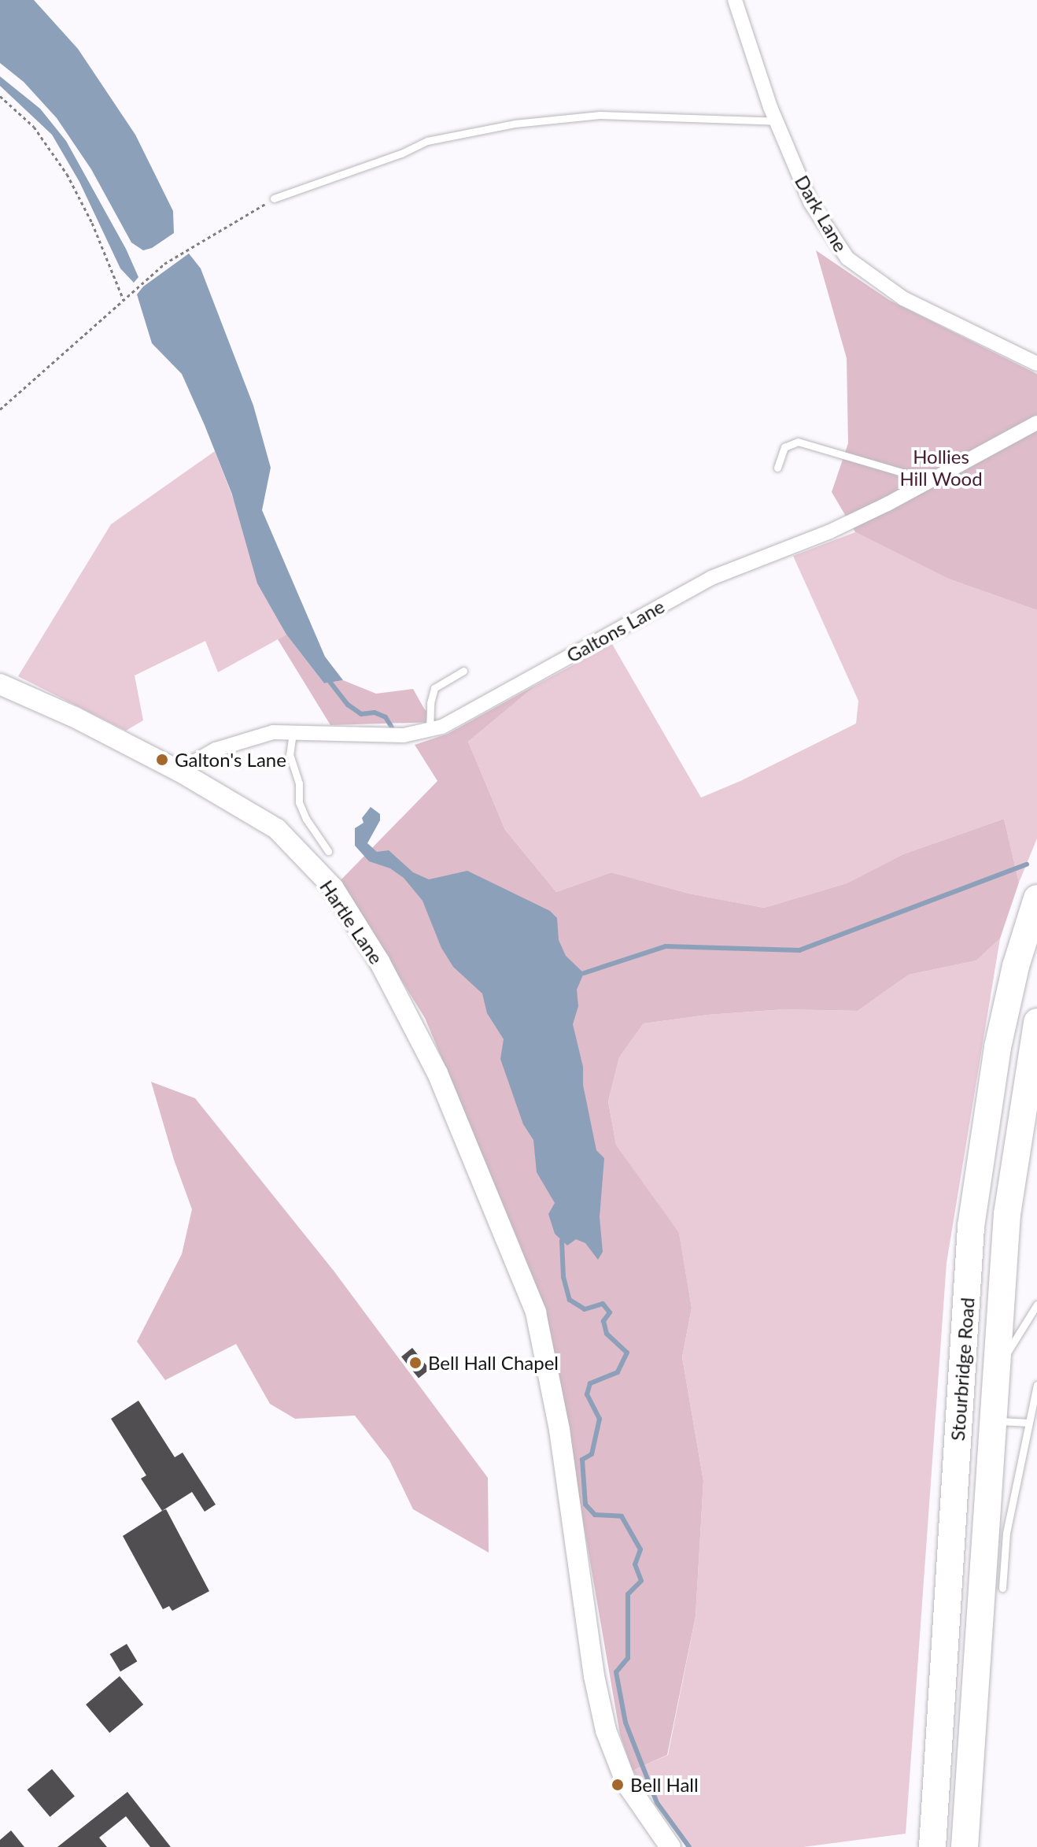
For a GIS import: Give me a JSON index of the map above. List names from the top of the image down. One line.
{"streets":{"highway":["Stourbridge Road"],"main road":["Hartle Lane"],"street":["Dark Lane","Galtons Lane"]},"crossings":[["Galtons Lane","Hartle Lane"]],"parks":["Hollies Hill Wood"],"places":["Galton's Lane","Bell Hall Chapel","Bell Hall"]}
